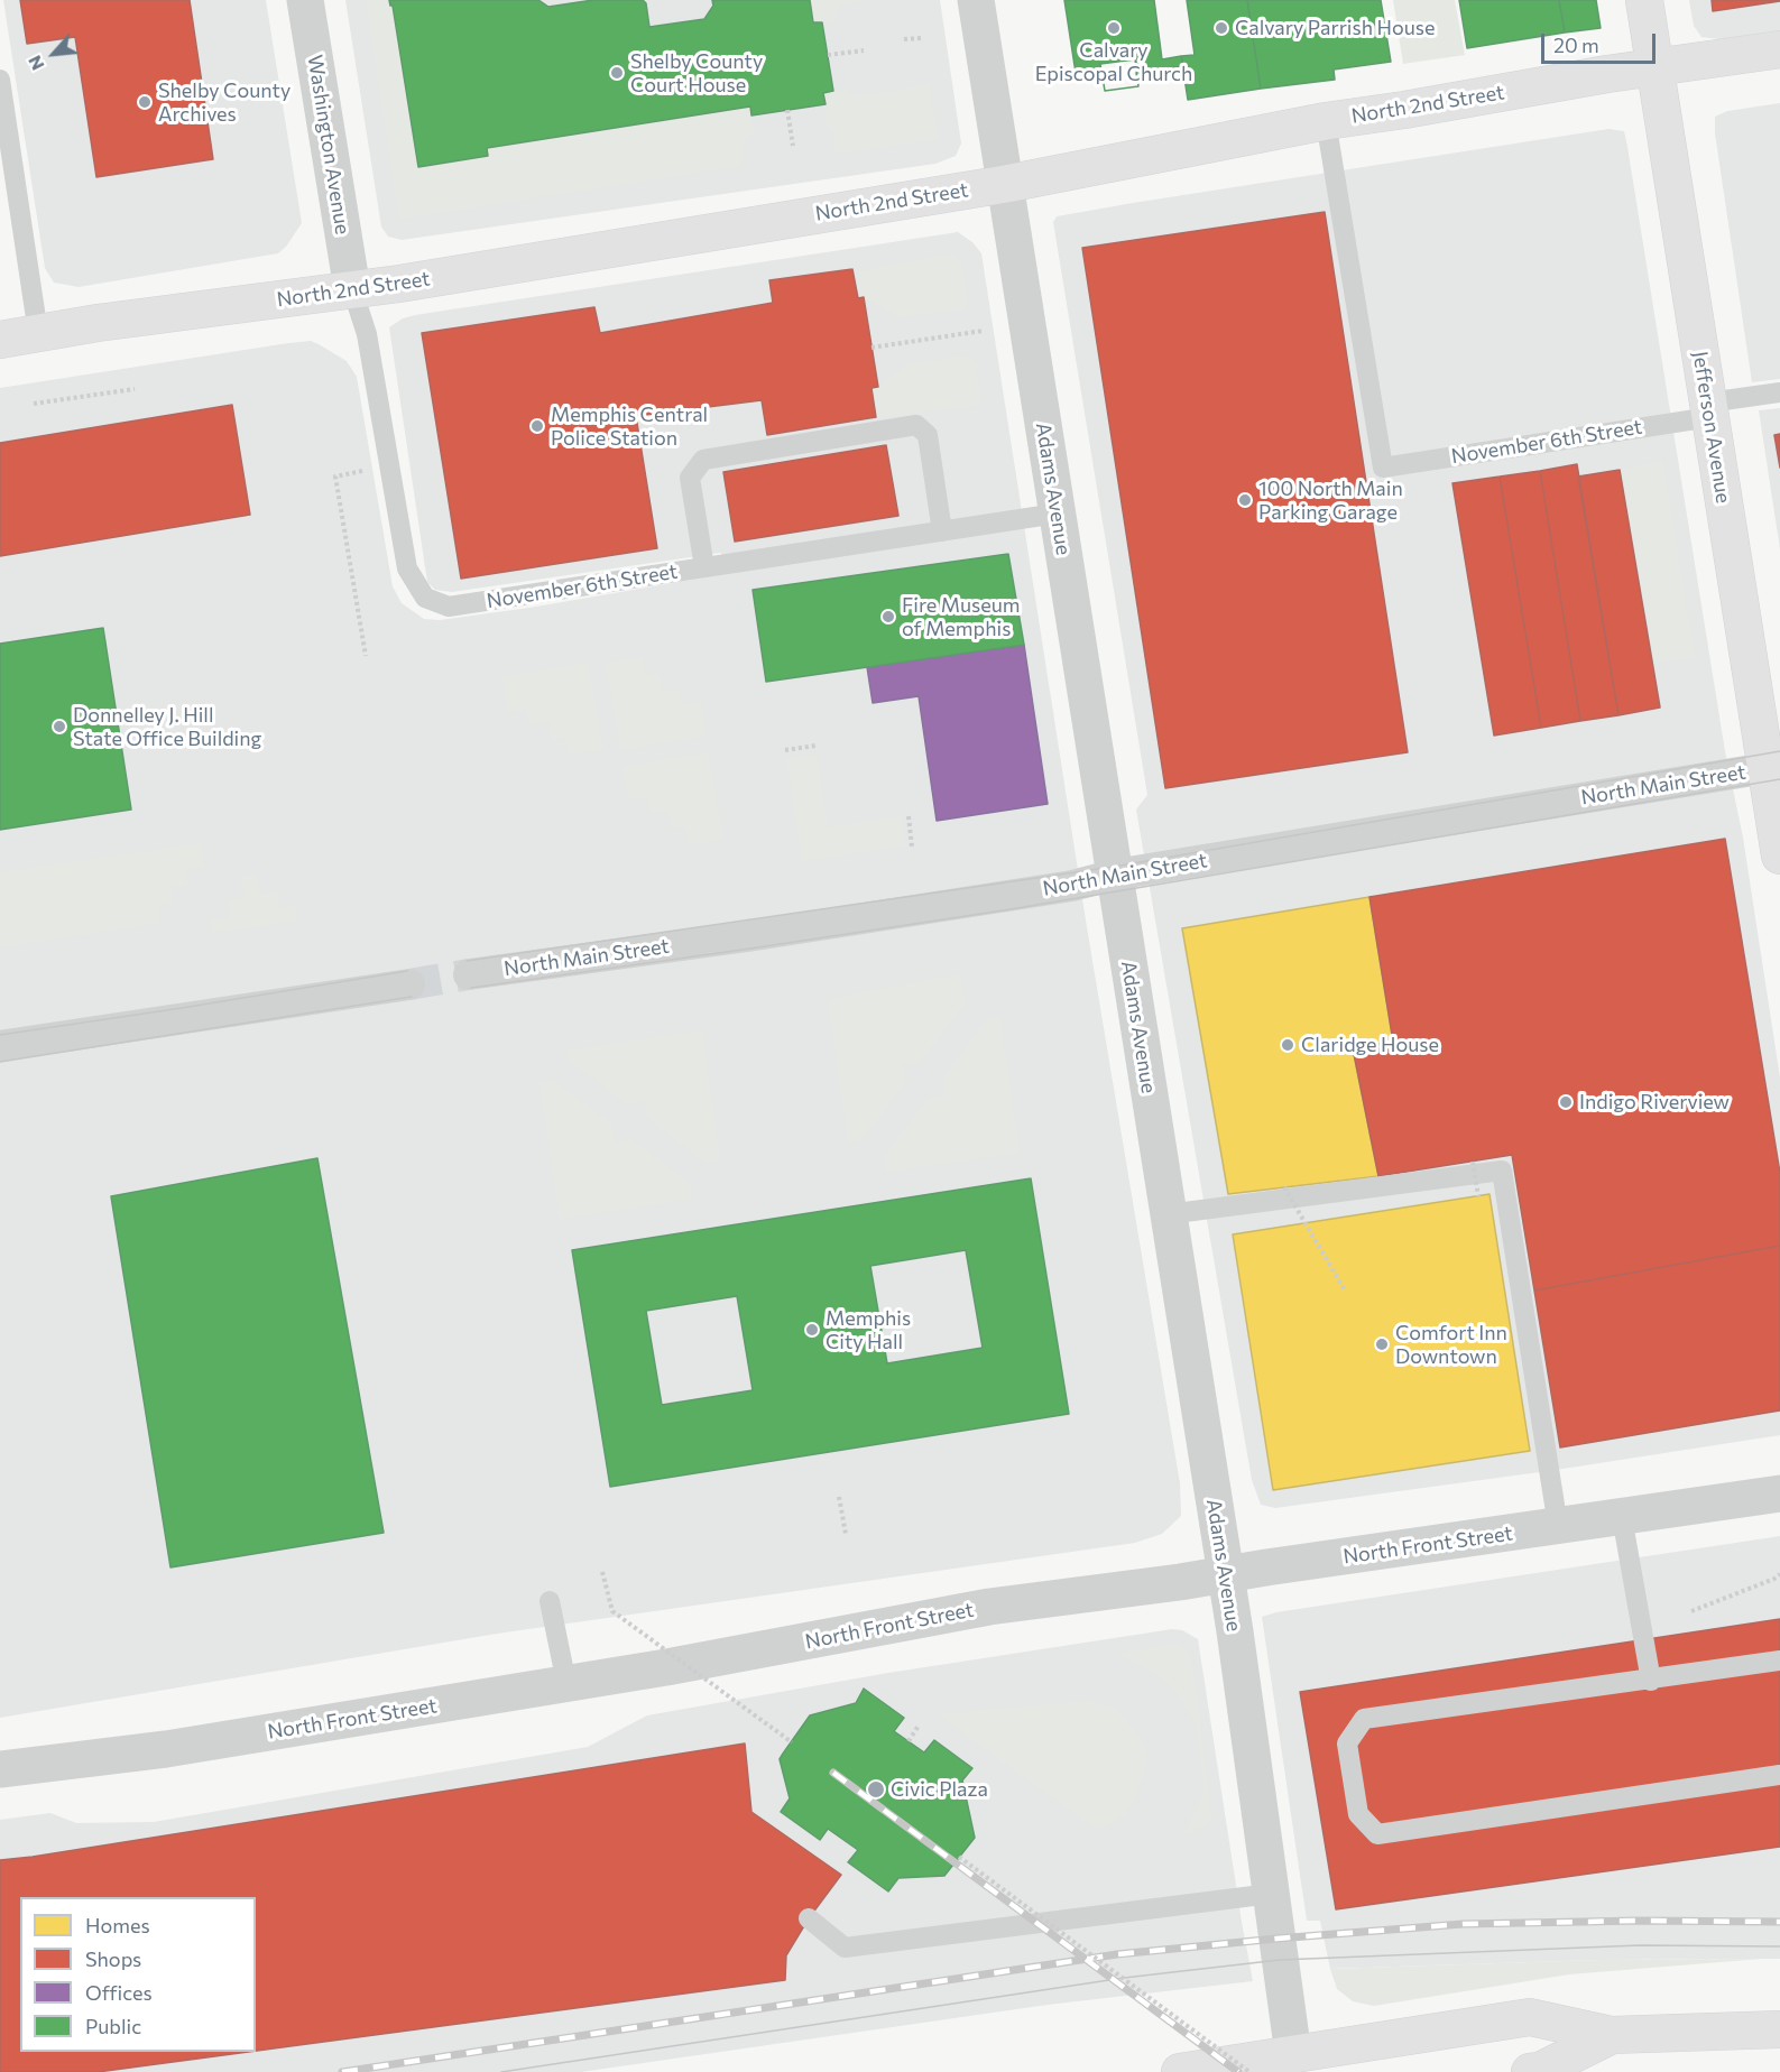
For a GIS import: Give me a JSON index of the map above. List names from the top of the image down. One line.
{"streets":{"main road":["North 2nd Street","Jefferson Avenue"],"street":["Washington Avenue","Adams Avenue","North Main Street","North Front Street"],"lane":["November 6th Street"]},"crossings":[["North 2nd Street","Washington Avenue"],["North 2nd Street","Jefferson Avenue"],["North 2nd Street","November 6th Street"],["North 2nd Street","Adams Avenue"],["Washington Avenue","November 6th Street"],["Jefferson Avenue","November 6th Street"],["Jefferson Avenue","North Main Street"],["November 6th Street","Adams Avenue"],["Adams Avenue","North Main Street"],["Adams Avenue","North Front Street"]],"places":["Calvary Episcopal Church","Calvary Parrish House","Shelby County Court House","Shelby County Archives","Memphis Central Police Station","100 North Main Parking Garage","Fire Museum of Memphis","Donnelley J. Hill State Office Building","Claridge House","Indigo Riverview","Memphis City Hall","Comfort Inn Downtown","Civic Plaza"],"legend":["Homes","Shops","Offices","Public"],"scale_bar":"20 m","north":"bottom left"}
